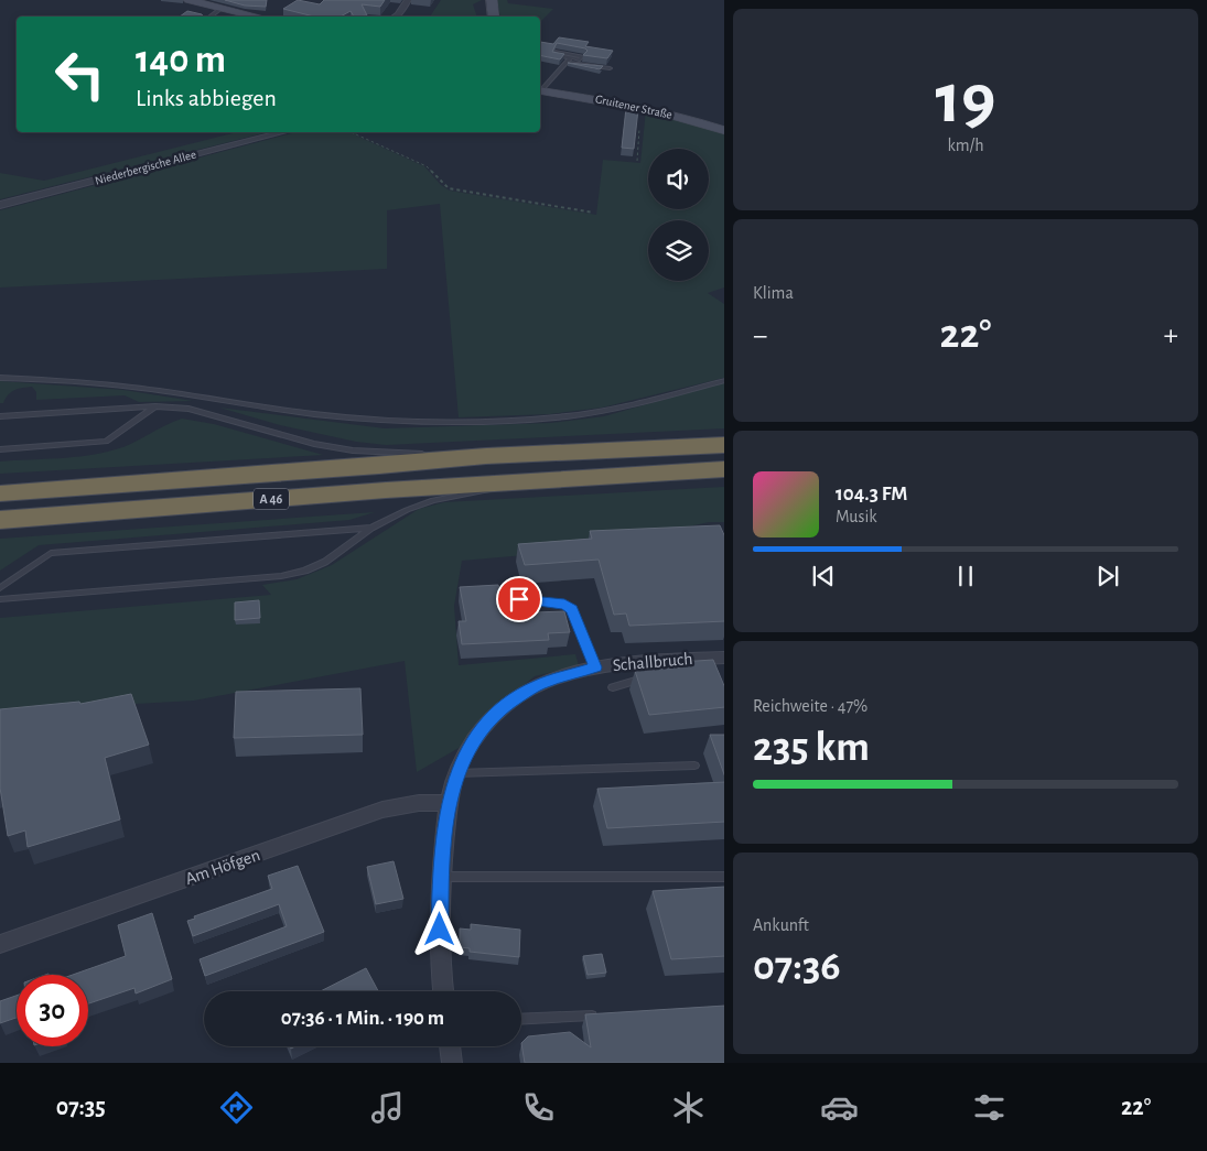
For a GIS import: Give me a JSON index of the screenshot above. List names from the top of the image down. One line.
{"streets":{"highway":["A 46"],"main road":["Gruitener Straße"],"street":["Niederbergische Allee","Schallbruch","Am Höfgen"]},"crossings":[["Schallbruch","Am Höfgen"]],"page":{"tile":[["19","km/h"],"Klima",["Reichweite · 47%","235 km"],["Ankunft","07:36"]],"turn":["140 m","Links abbiegen"],"heat":["−","22°","+"],"song":["104.3 FM","Musik"],"limit":"30","trip":"07:36 · 1 Min. · 190 m","tabs":["07:35","22°"]}}
